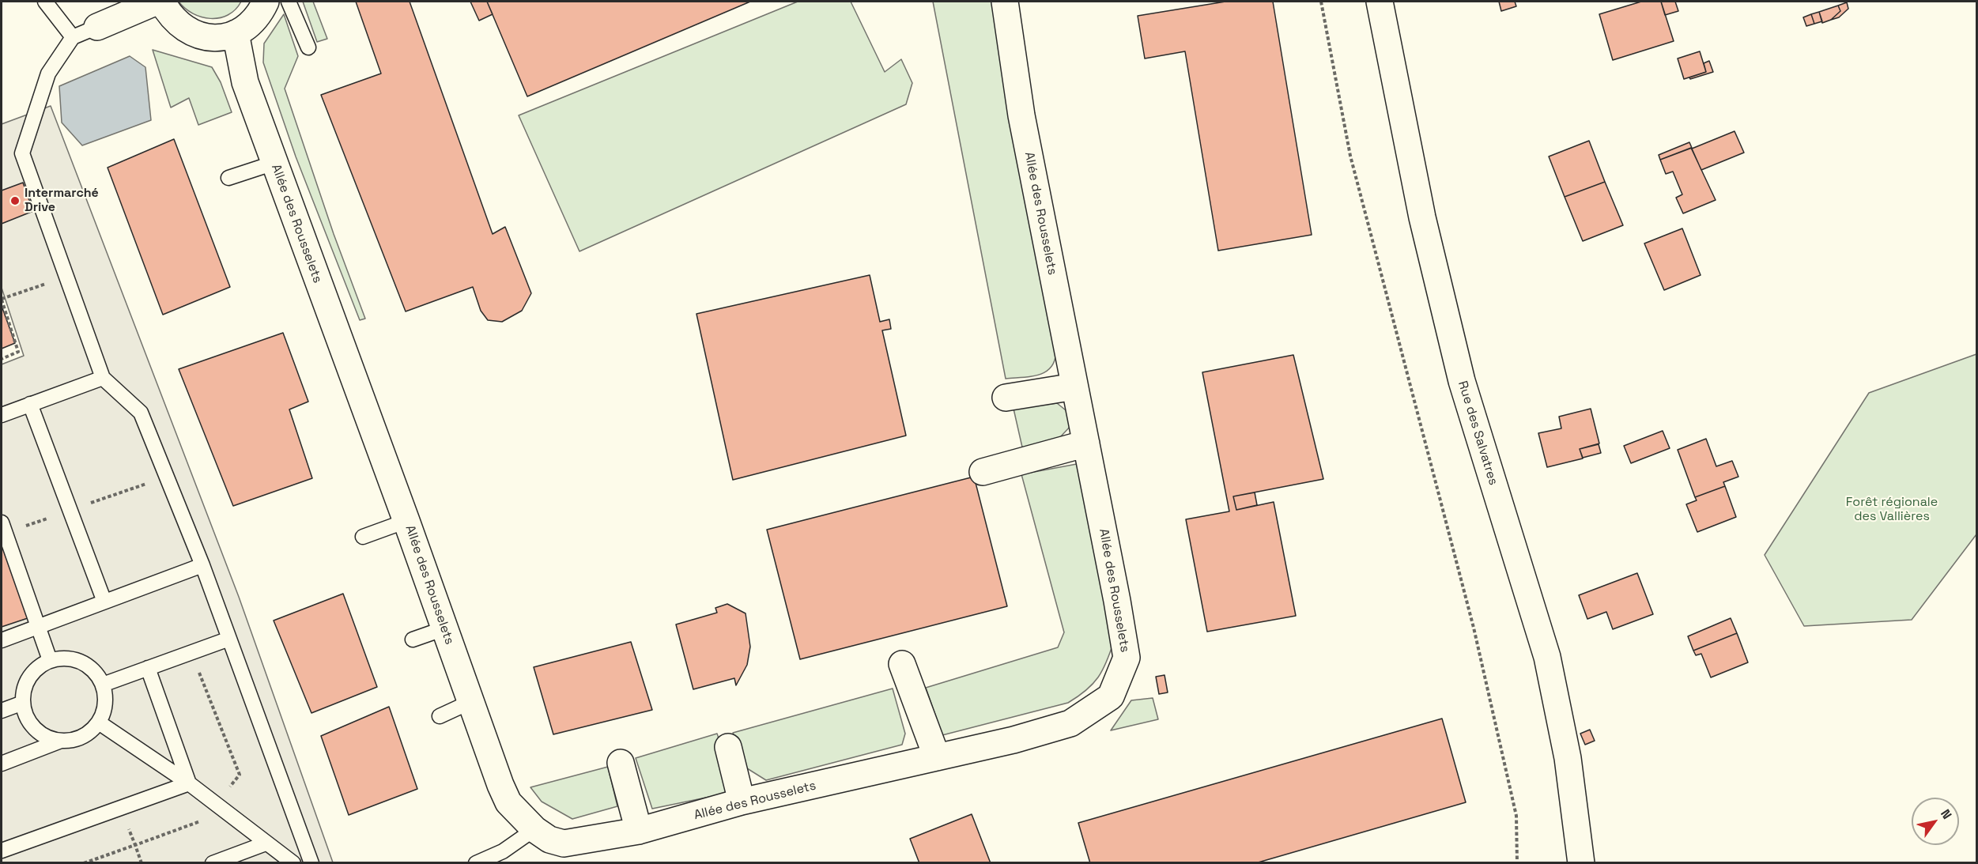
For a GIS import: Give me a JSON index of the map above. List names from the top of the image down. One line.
{"streets":{"street":["Allée des Rousselets","Rue des Salvatres"]},"parks":["Forêt régionale des Vallières"],"places":["Intermarché Drive"],"north":"top right"}
